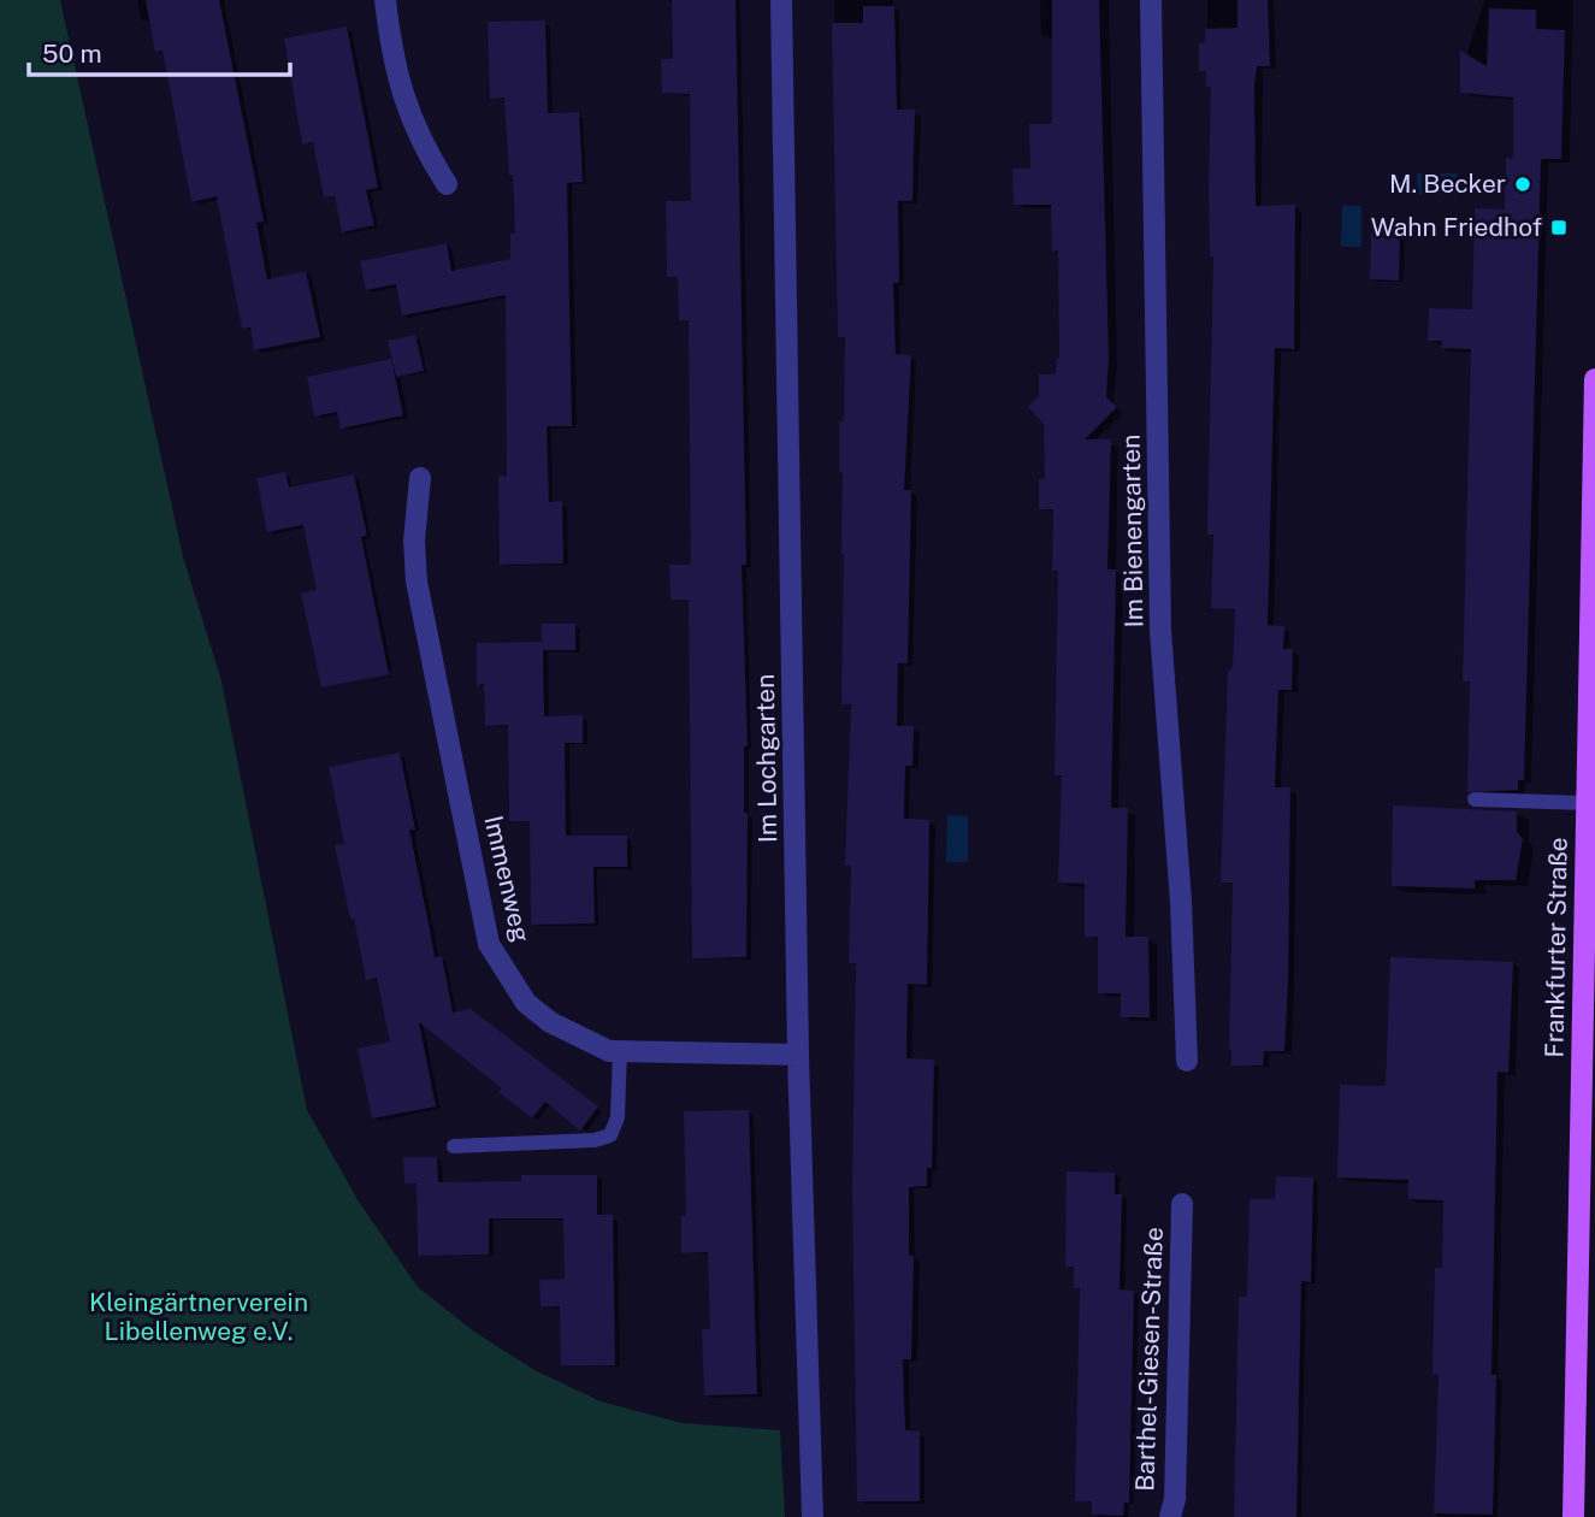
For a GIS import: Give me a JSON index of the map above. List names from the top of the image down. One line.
{"streets":{"main road":["Frankfurter Straße"],"street":["Im Bienengarten","Im Lochgarten","Immenweg","Barthel-Giesen-Straße"]},"crossings":[["Im Lochgarten","Immenweg"]],"parks":["Kleingärtnerverein Libellenweg e.V."],"places":{"other":["M. Becker"],"transit":["Wahn Friedhof"]},"scale_bar":"50 m"}
